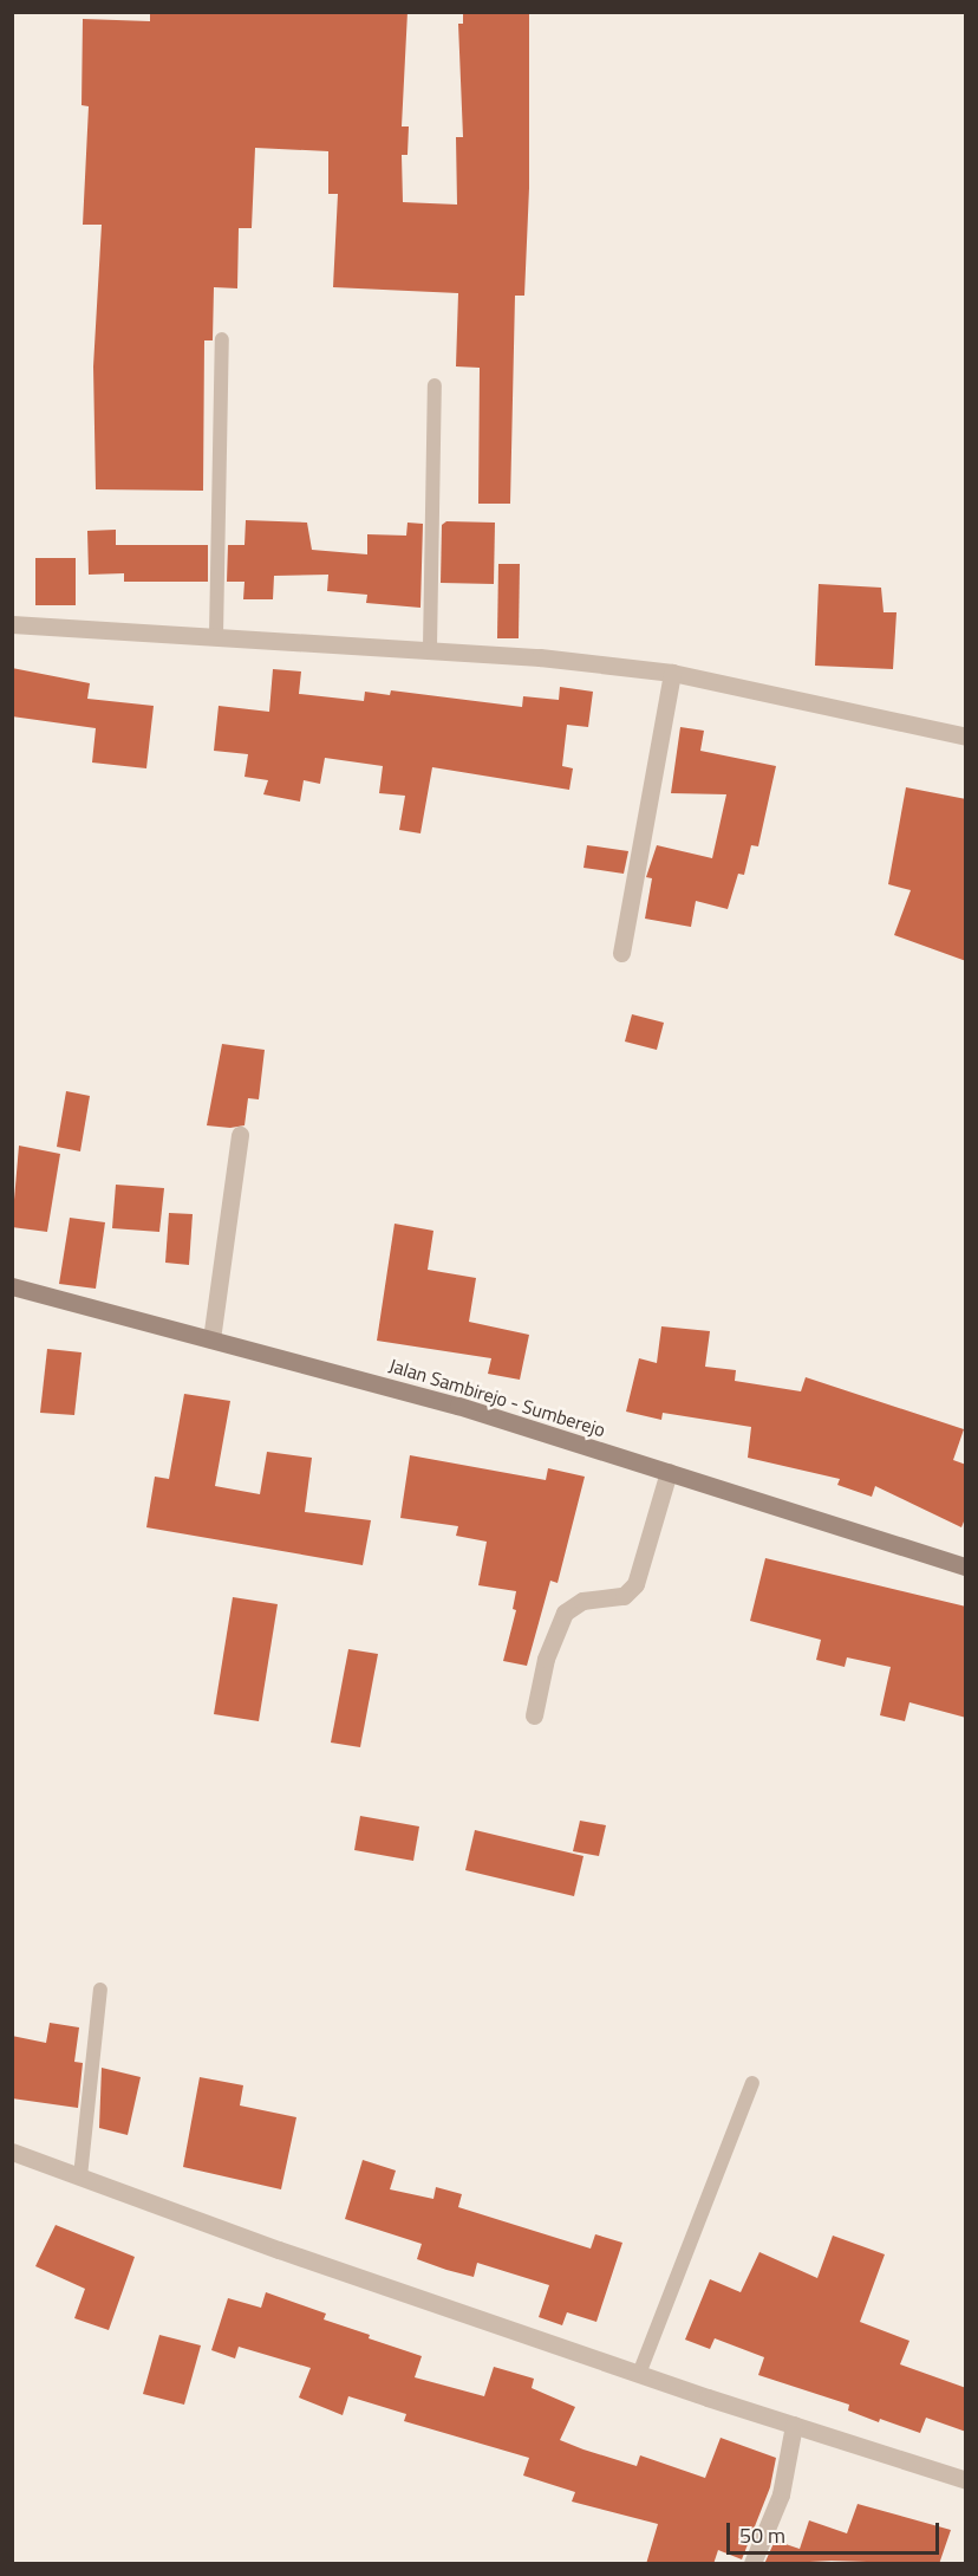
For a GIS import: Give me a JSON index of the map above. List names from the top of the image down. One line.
{"streets":{"main road":["Jalan Sambirejo - Sumberejo"]},"scale_bar":"50 m"}
